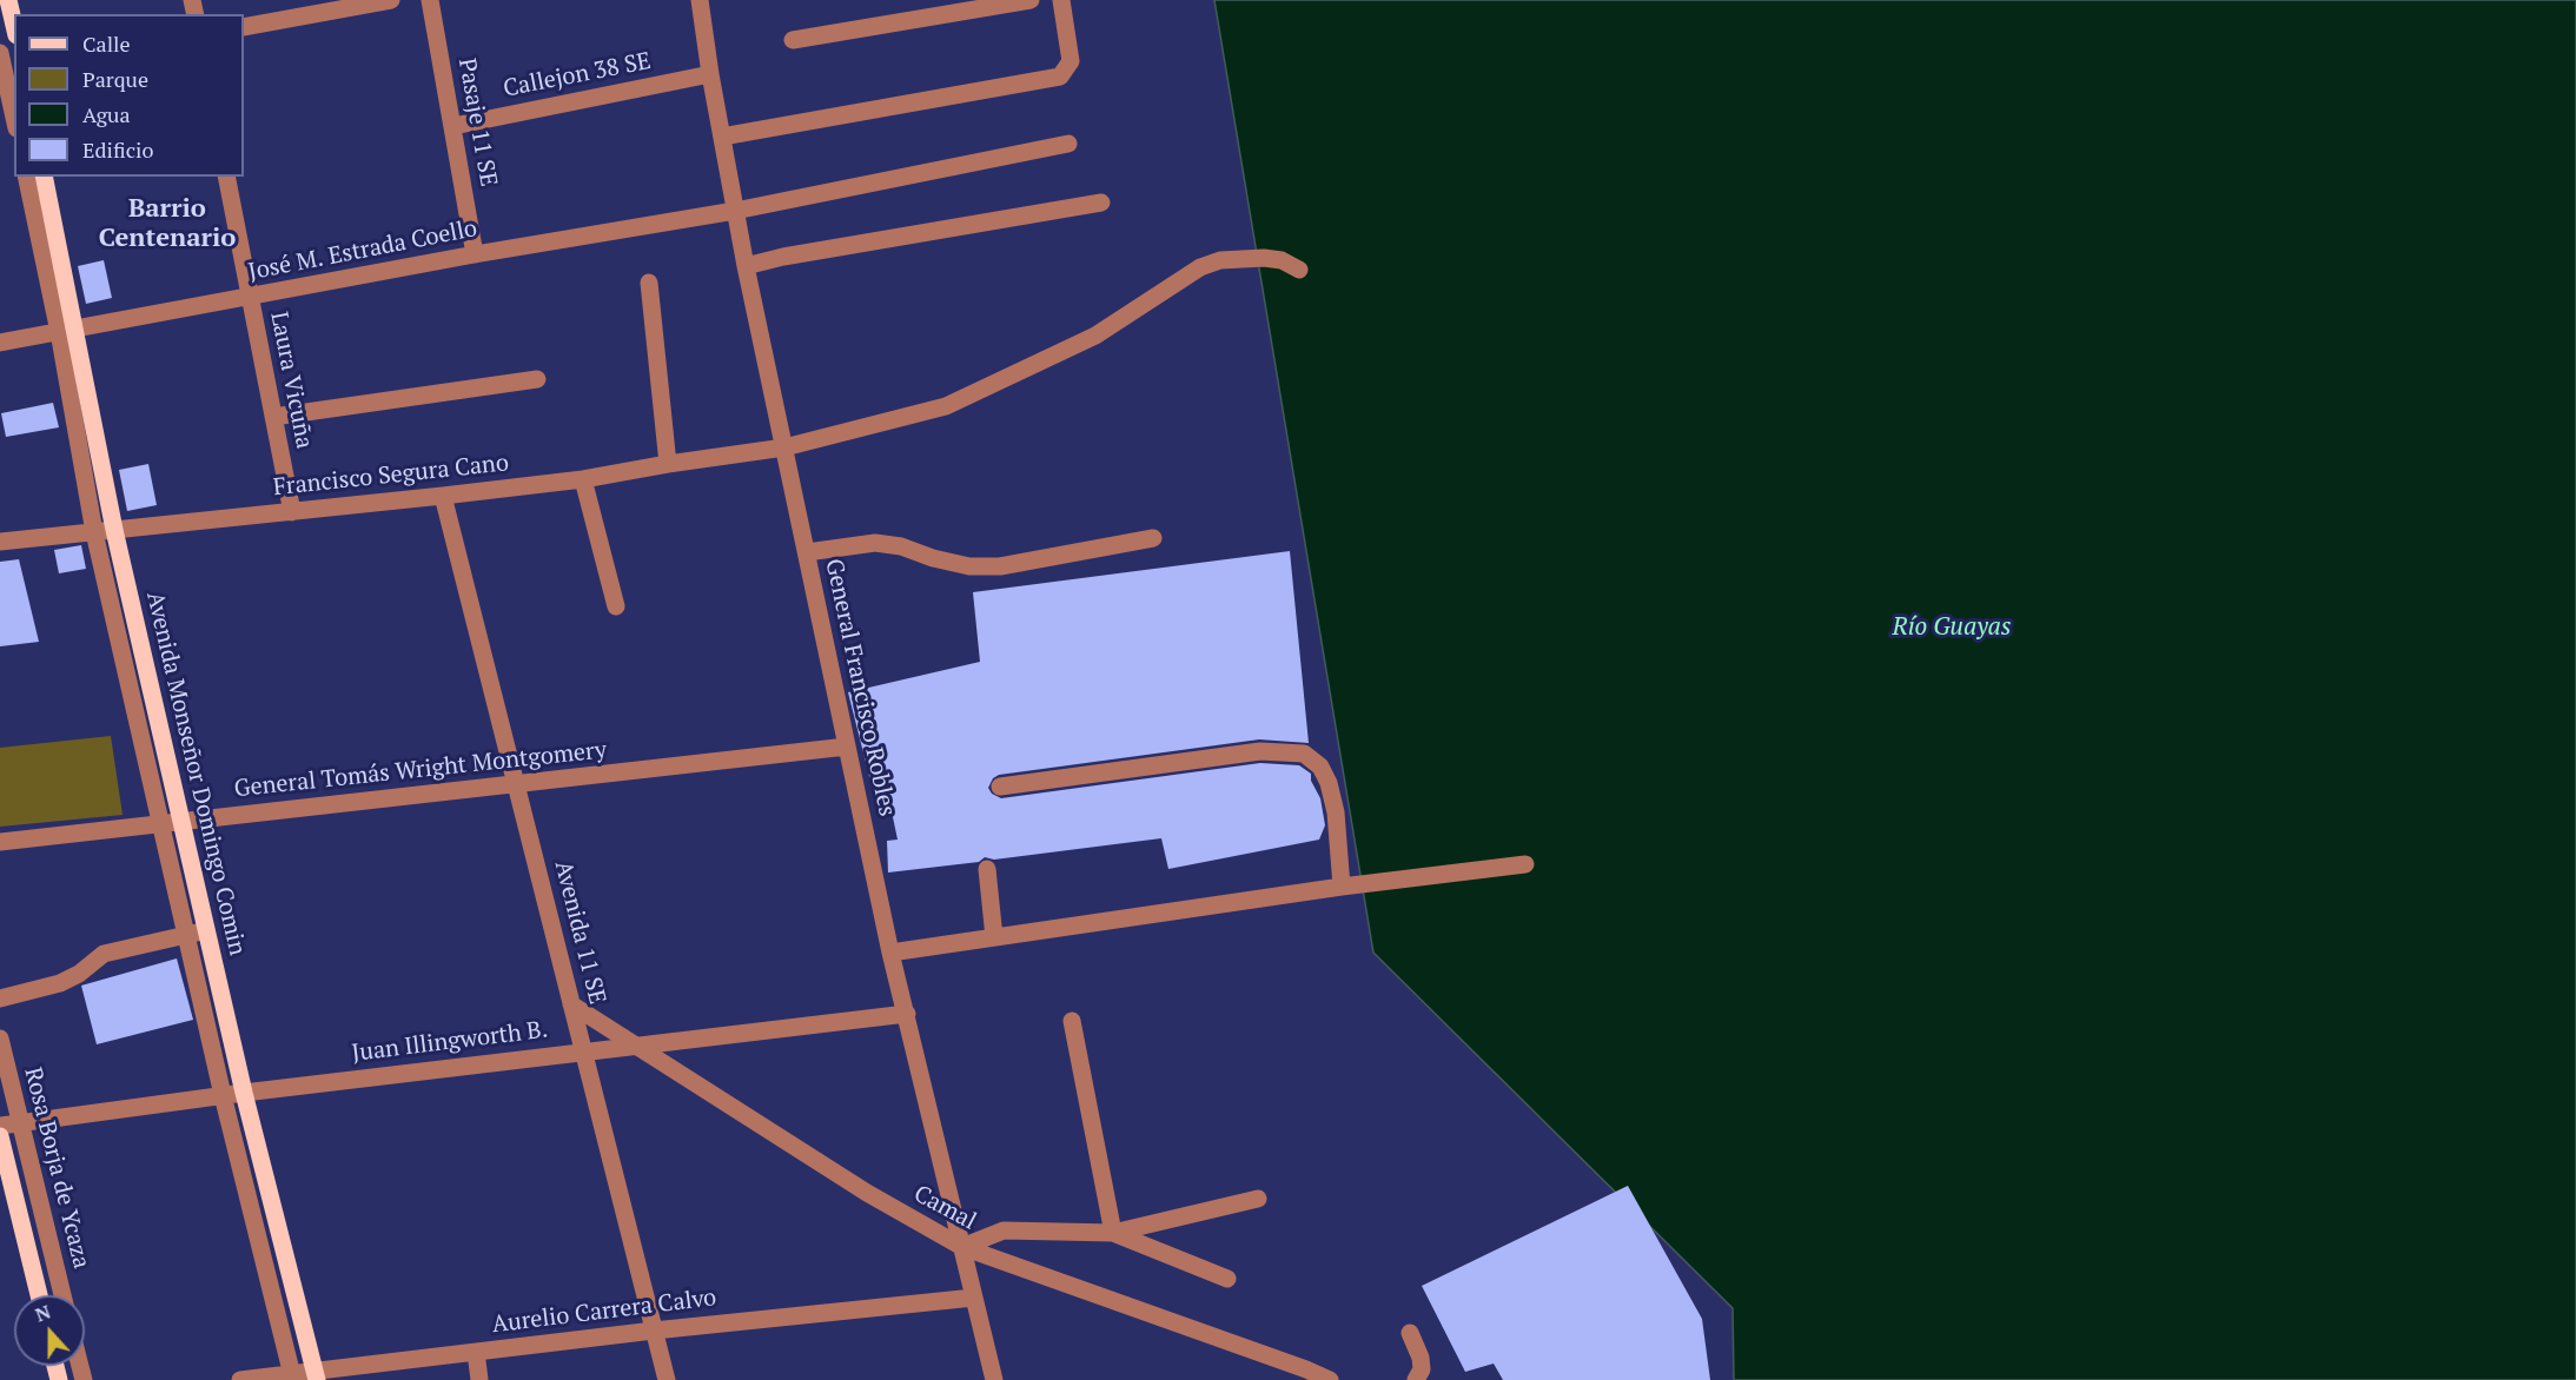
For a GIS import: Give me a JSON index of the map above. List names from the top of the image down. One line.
{"streets":{"main road":["Avenida Monseñor Domingo Comin","Rosa Borja de Ycaza"],"street":["Callejon 38 SE","Pasaje 11 SE","José M. Estrada Coello","Laura Vicuña","Francisco Segura Cano","General Francisco Robles","General Tomás Wright Montgomery","Avenida 11 SE","Juan Illingworth B.","Camal","Aurelio Carrera Calvo"]},"crossings":[["Callejon 38 SE","Pasaje 11 SE"],["Callejon 38 SE","General Francisco Robles"],["Pasaje 11 SE","José M. Estrada Coello"],["José M. Estrada Coello","Laura Vicuña"],["José M. Estrada Coello","General Francisco Robles"],["José M. Estrada Coello","Avenida Monseñor Domingo Comin"],["Laura Vicuña","Francisco Segura Cano"],["Francisco Segura Cano","General Francisco Robles"],["Francisco Segura Cano","Avenida Monseñor Domingo Comin"],["Francisco Segura Cano","Avenida 11 SE"],["General Francisco Robles","General Tomás Wright Montgomery"],["General Francisco Robles","Juan Illingworth B."],["General Francisco Robles","Camal"],["General Francisco Robles","Aurelio Carrera Calvo"],["General Tomás Wright Montgomery","Avenida Monseñor Domingo Comin"],["General Tomás Wright Montgomery","Avenida 11 SE"],["Avenida Monseñor Domingo Comin","Juan Illingworth B."],["Avenida Monseñor Domingo Comin","Aurelio Carrera Calvo"],["Avenida 11 SE","Juan Illingworth B."],["Avenida 11 SE","Camal"],["Avenida 11 SE","Aurelio Carrera Calvo"],["Juan Illingworth B.","Rosa Borja de Ycaza"],["Juan Illingworth B.","Camal"]],"districts":["Barrio Centenario"],"water":["Río Guayas"],"legend":["Calle","Parque","Agua","Edificio"],"north":"top"}
